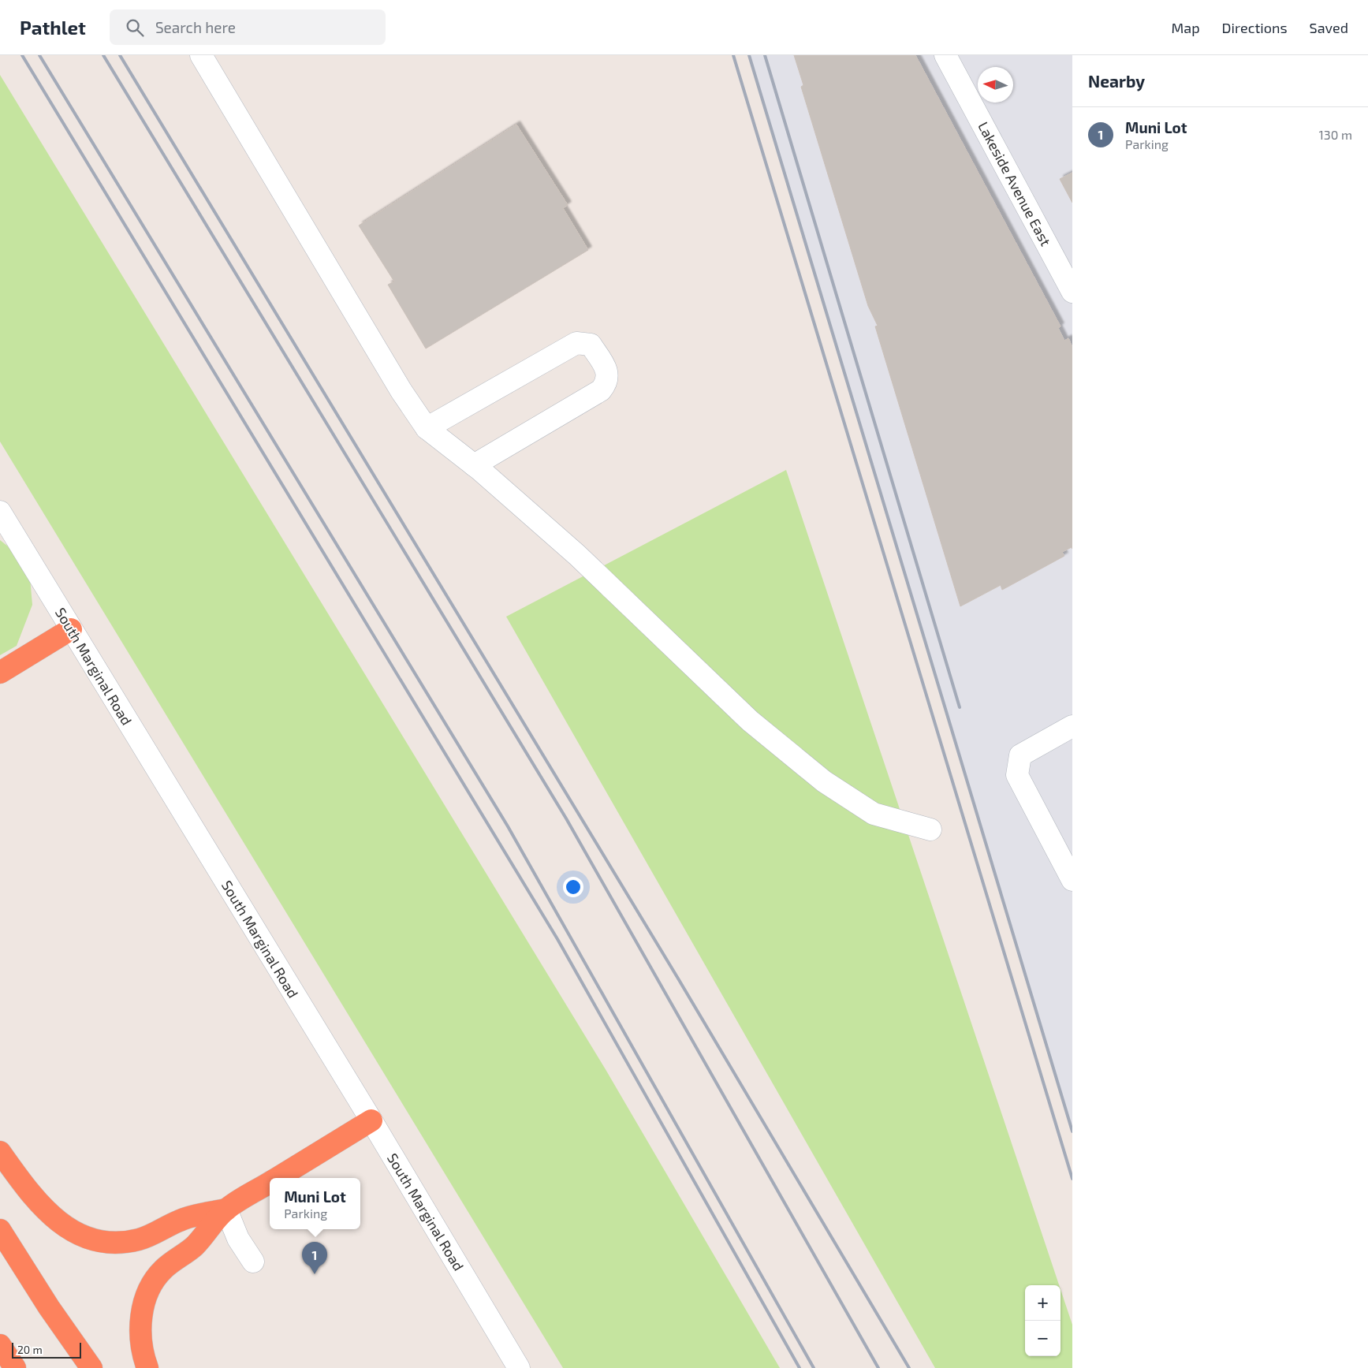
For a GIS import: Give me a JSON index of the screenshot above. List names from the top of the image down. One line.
{"streets":{"street":["Lakeside Avenue East","South Marginal Road"]},"scale_bar":"20 m","north":"left","page":{"header":"Pathlet","search":"Search here","nav":["Map","Directions","Saved"],"heading":"Nearby","list":[{"mark":"1","name":"Muni Lot","note":"Parking","value":"130 m"}],"popup":["Muni Lot","Parking"],"pins":"1","map_buttons":["+","−"],"scale":"20 m"}}
